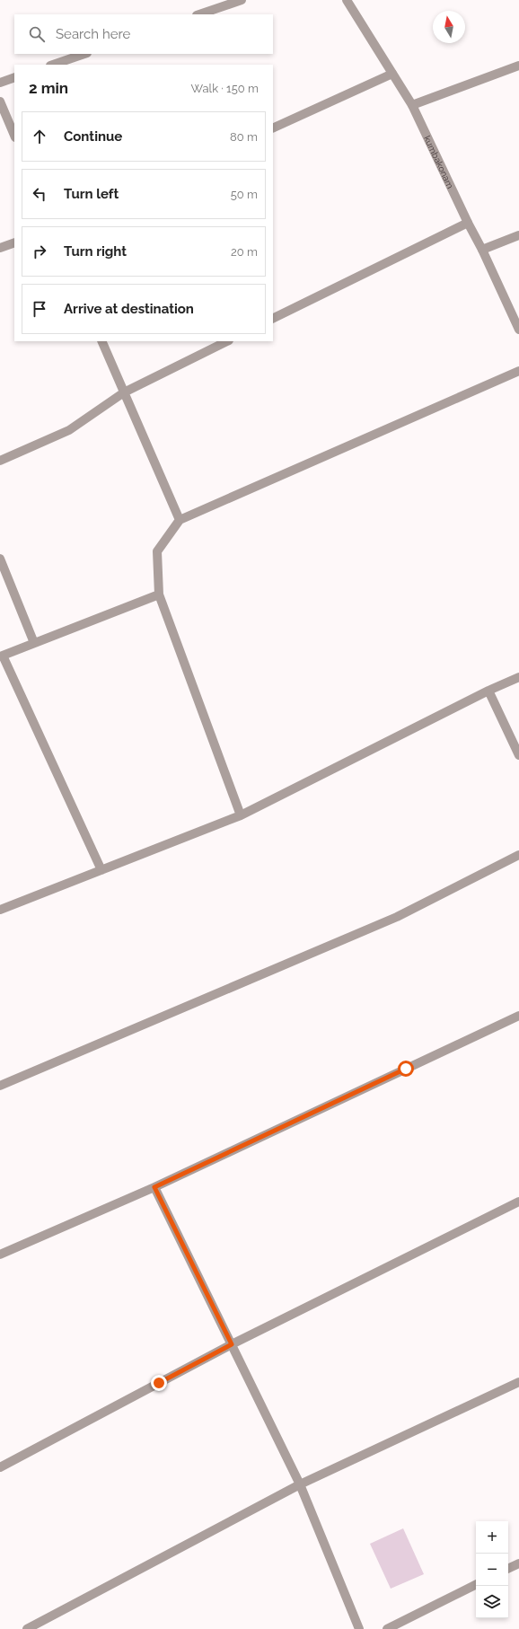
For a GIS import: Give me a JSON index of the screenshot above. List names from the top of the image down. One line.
{"streets":{"street":["kumbakonam"]},"north":"top","page":{"search":"Search here","heading":["2 min","Walk · 150 m"],"list":[["Continue","80 m"],["Turn left","50 m"],["Turn right","20 m"],"Arrive at destination"],"map_buttons":["+","−"]}}
